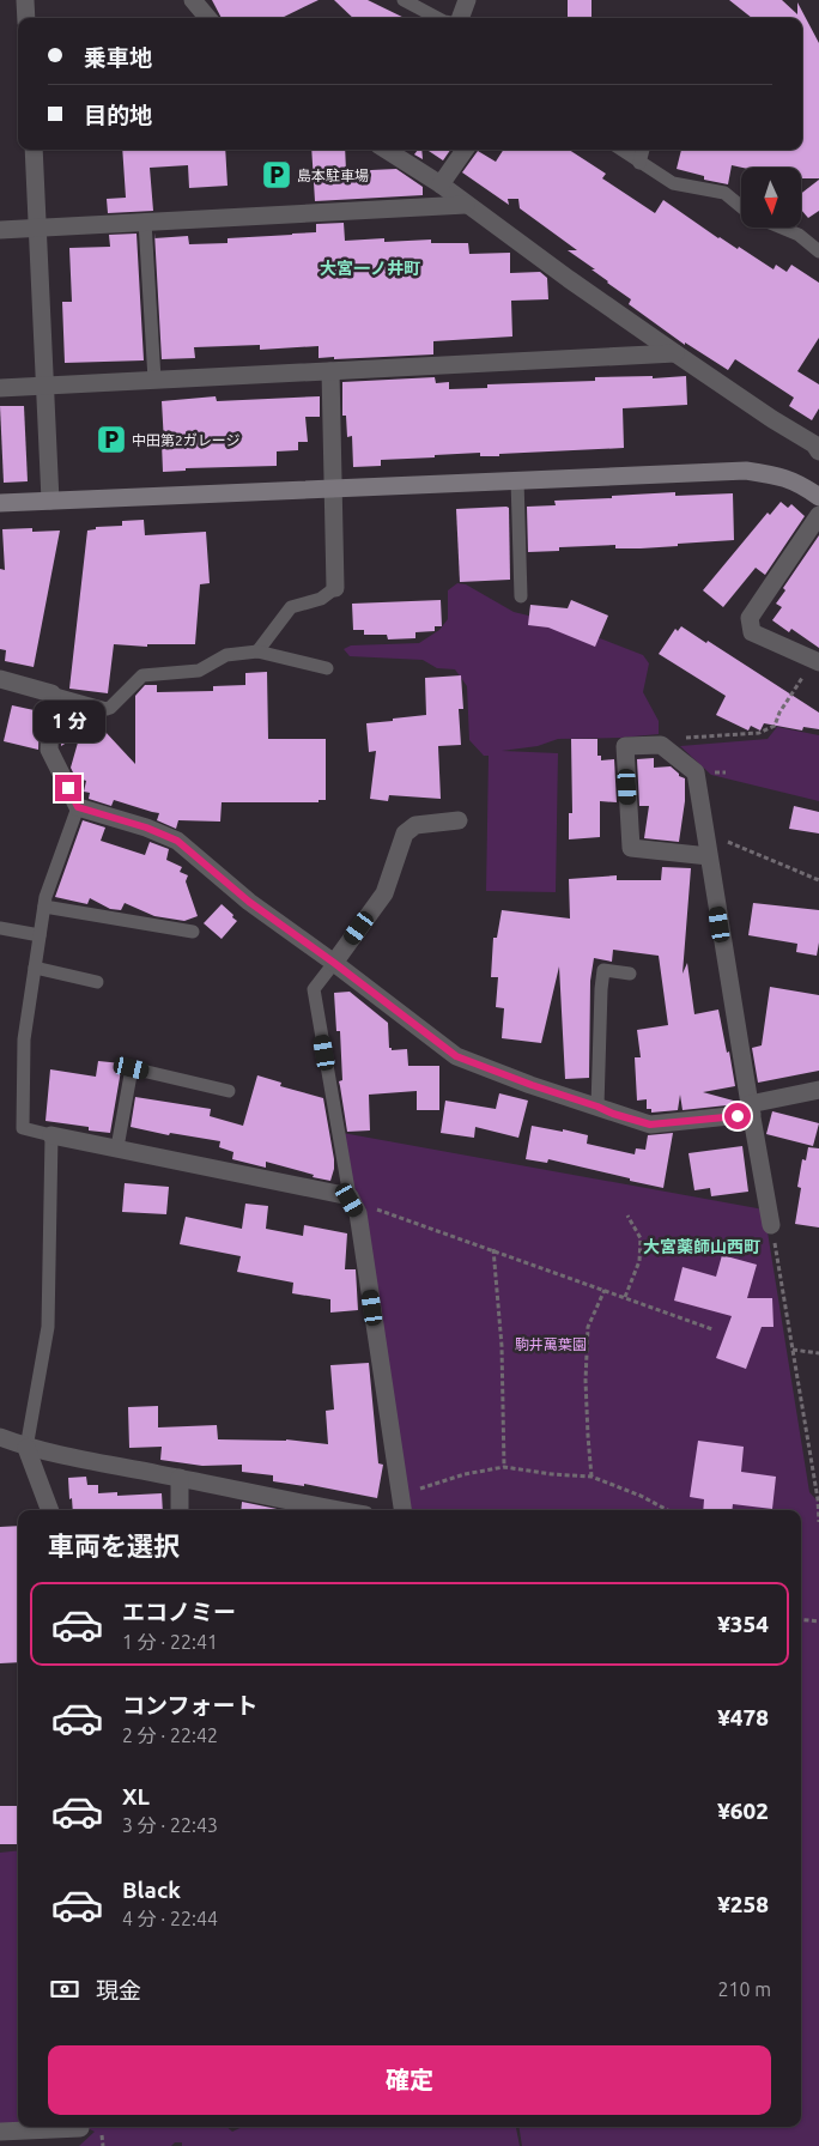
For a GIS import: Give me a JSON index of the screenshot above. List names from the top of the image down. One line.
{"districts":["大宮一ノ井町","大宮薬師山西町"],"parks":["駒井萬葉園"],"places":{"parking":["島本駐車場","中田第2ガレージ"]},"north":"bottom","page":{"banner":["乗車地","目的地"],"bubble":"1 分","heading":"車両を選択","list":[{"name":"エコノミー","note":"1 分 · 22:41","value":"¥354"},{"name":"コンフォート","note":"2 分 · 22:42","value":"¥478"},{"name":"XL","note":"3 分 · 22:43","value":"¥602"},{"name":"Black","note":"4 分 · 22:44","value":"¥258"}],"pay":["現金","210 m"],"buttons":"確定"}}
